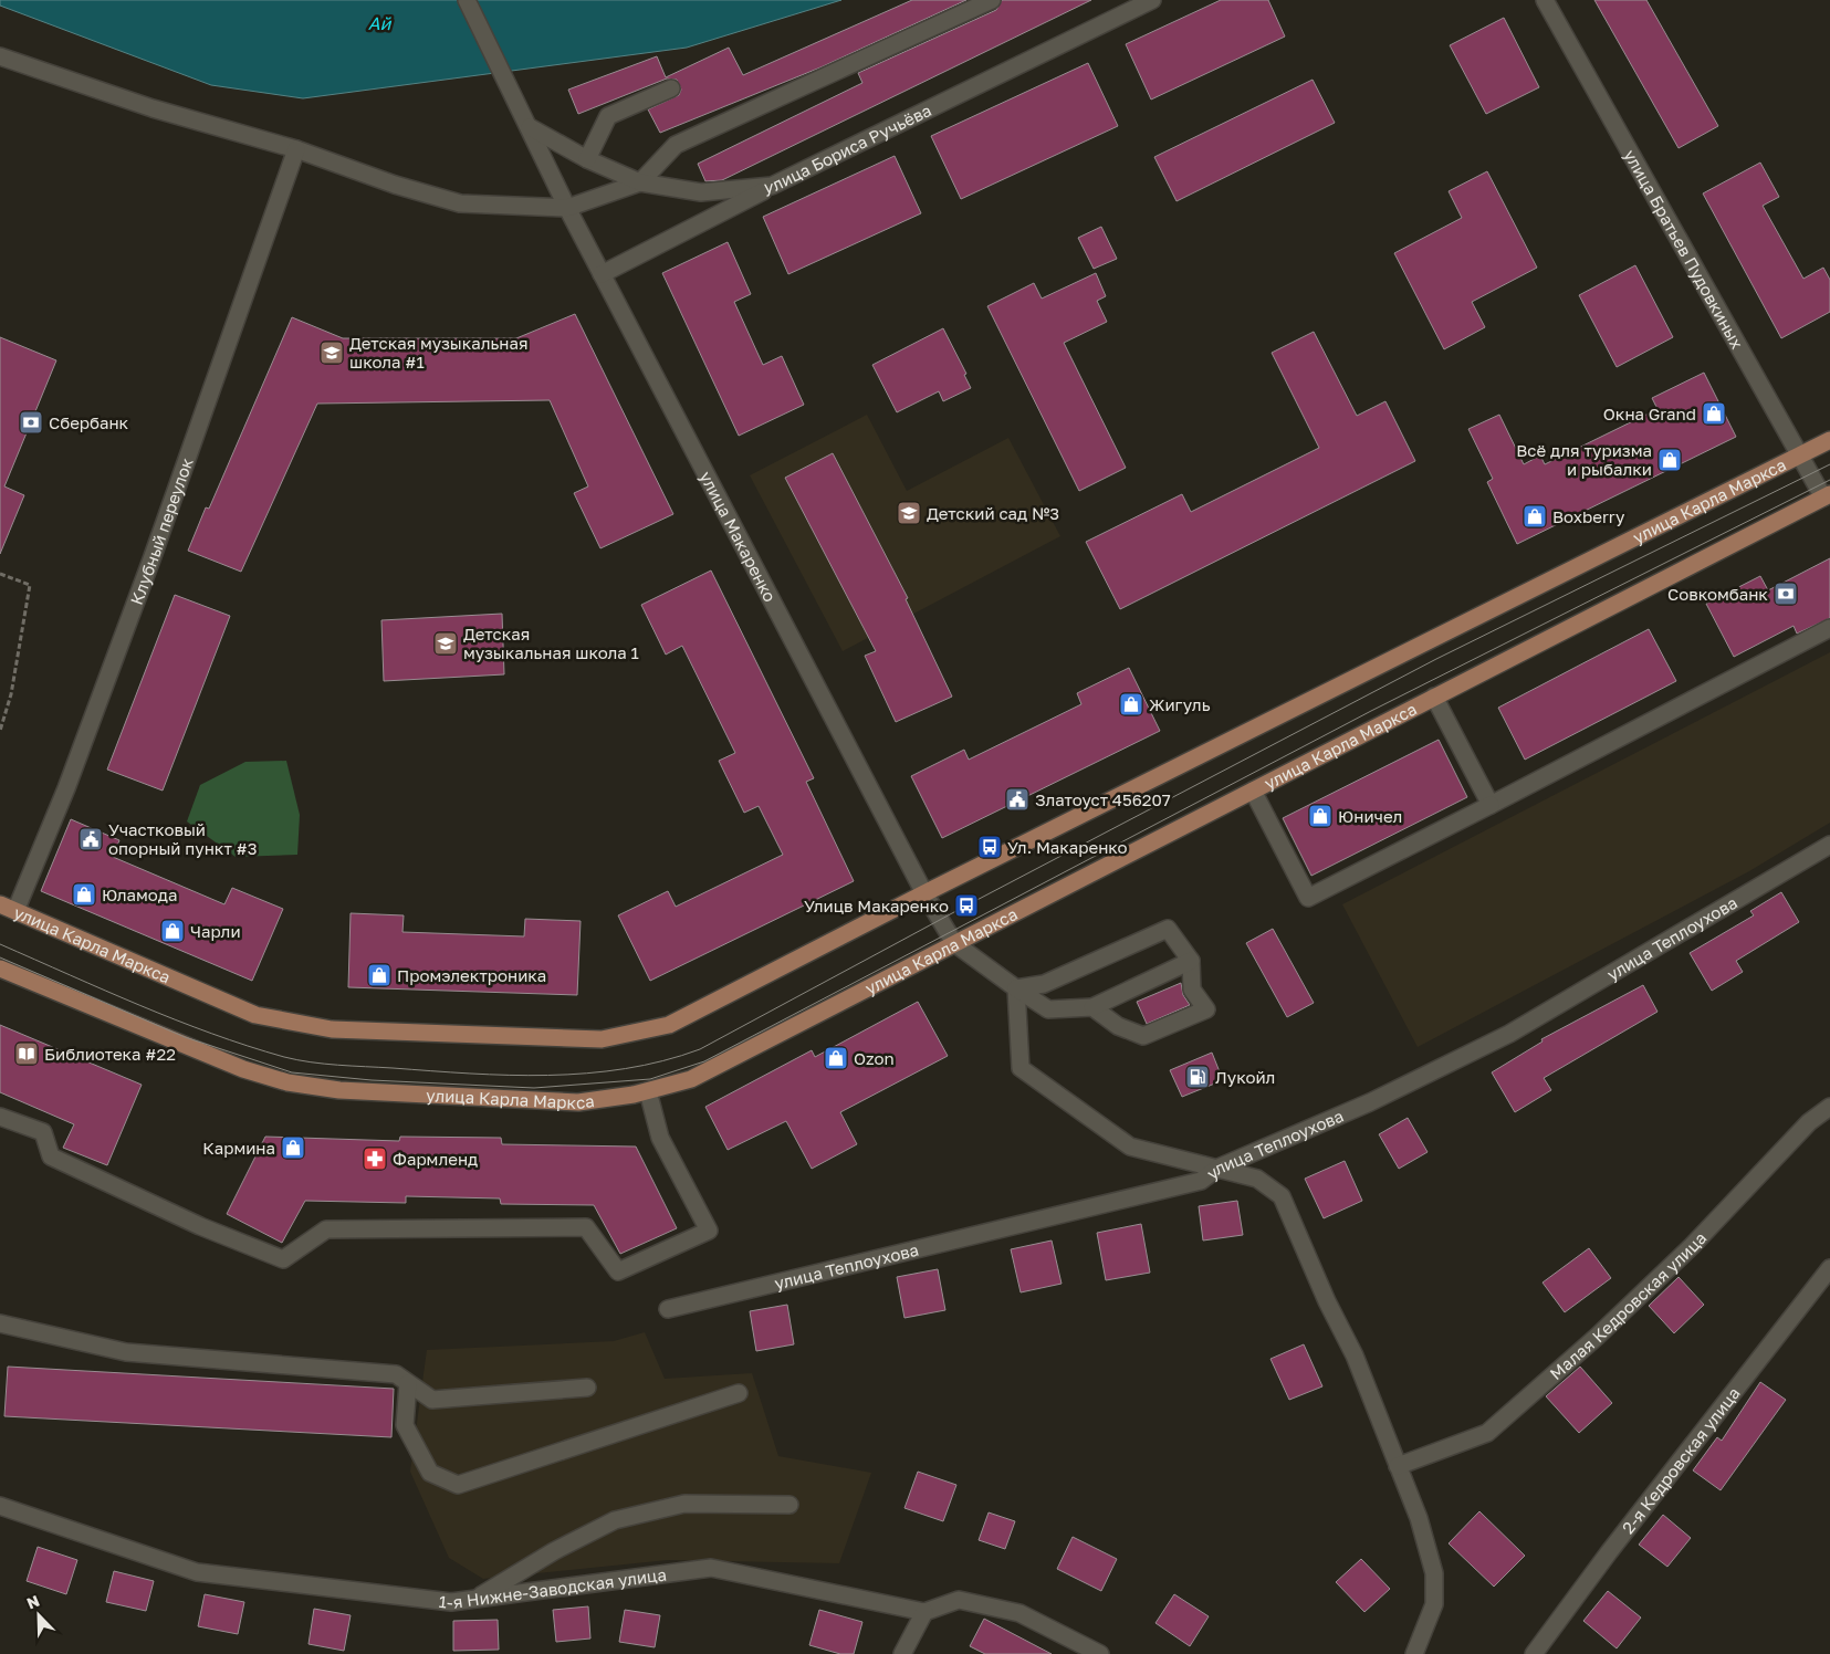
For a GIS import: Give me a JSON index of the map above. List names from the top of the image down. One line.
{"streets":{"main road":["улица Карла Маркса"],"street":["улица Бориса Ручьёва","улица Братьев Пудовкиных","Клубный переулок","улица Макаренко","улица Теплоухова","Малая Кедровская улица","2-я Кедровская улица","1-я Нижне-Заводская улица"]},"crossings":[["улица Бориса Ручьёва","улица Макаренко"],["улица Братьев Пудовкиных","улица Карла Маркса"],["улица Карла Маркса","Клубный переулок"],["улица Карла Маркса","улица Макаренко"]],"water":["Ай"],"places":{"school or university":["Детская музыкальная школа #1","Детский сад №3","Детская музыкальная школа 1"],"shop":["Окна Grand","Всё для туризма и рыбалки","Boxberry","Жигуль","Юничел","Юламода","Чарли","Промэлектроника","Ozon","Кармина"],"bank":["Сбербанк","Совкомбанк"],"public building":["Златоуст 456207","Участковый опорный пункт #3"],"bus stop":["Ул. Макаренко","Улицв Макаренко"],"library":["Библиотека #22"],"fuel station":["Лукойл"],"pharmacy":["Фармленд"]},"north":"top left"}
